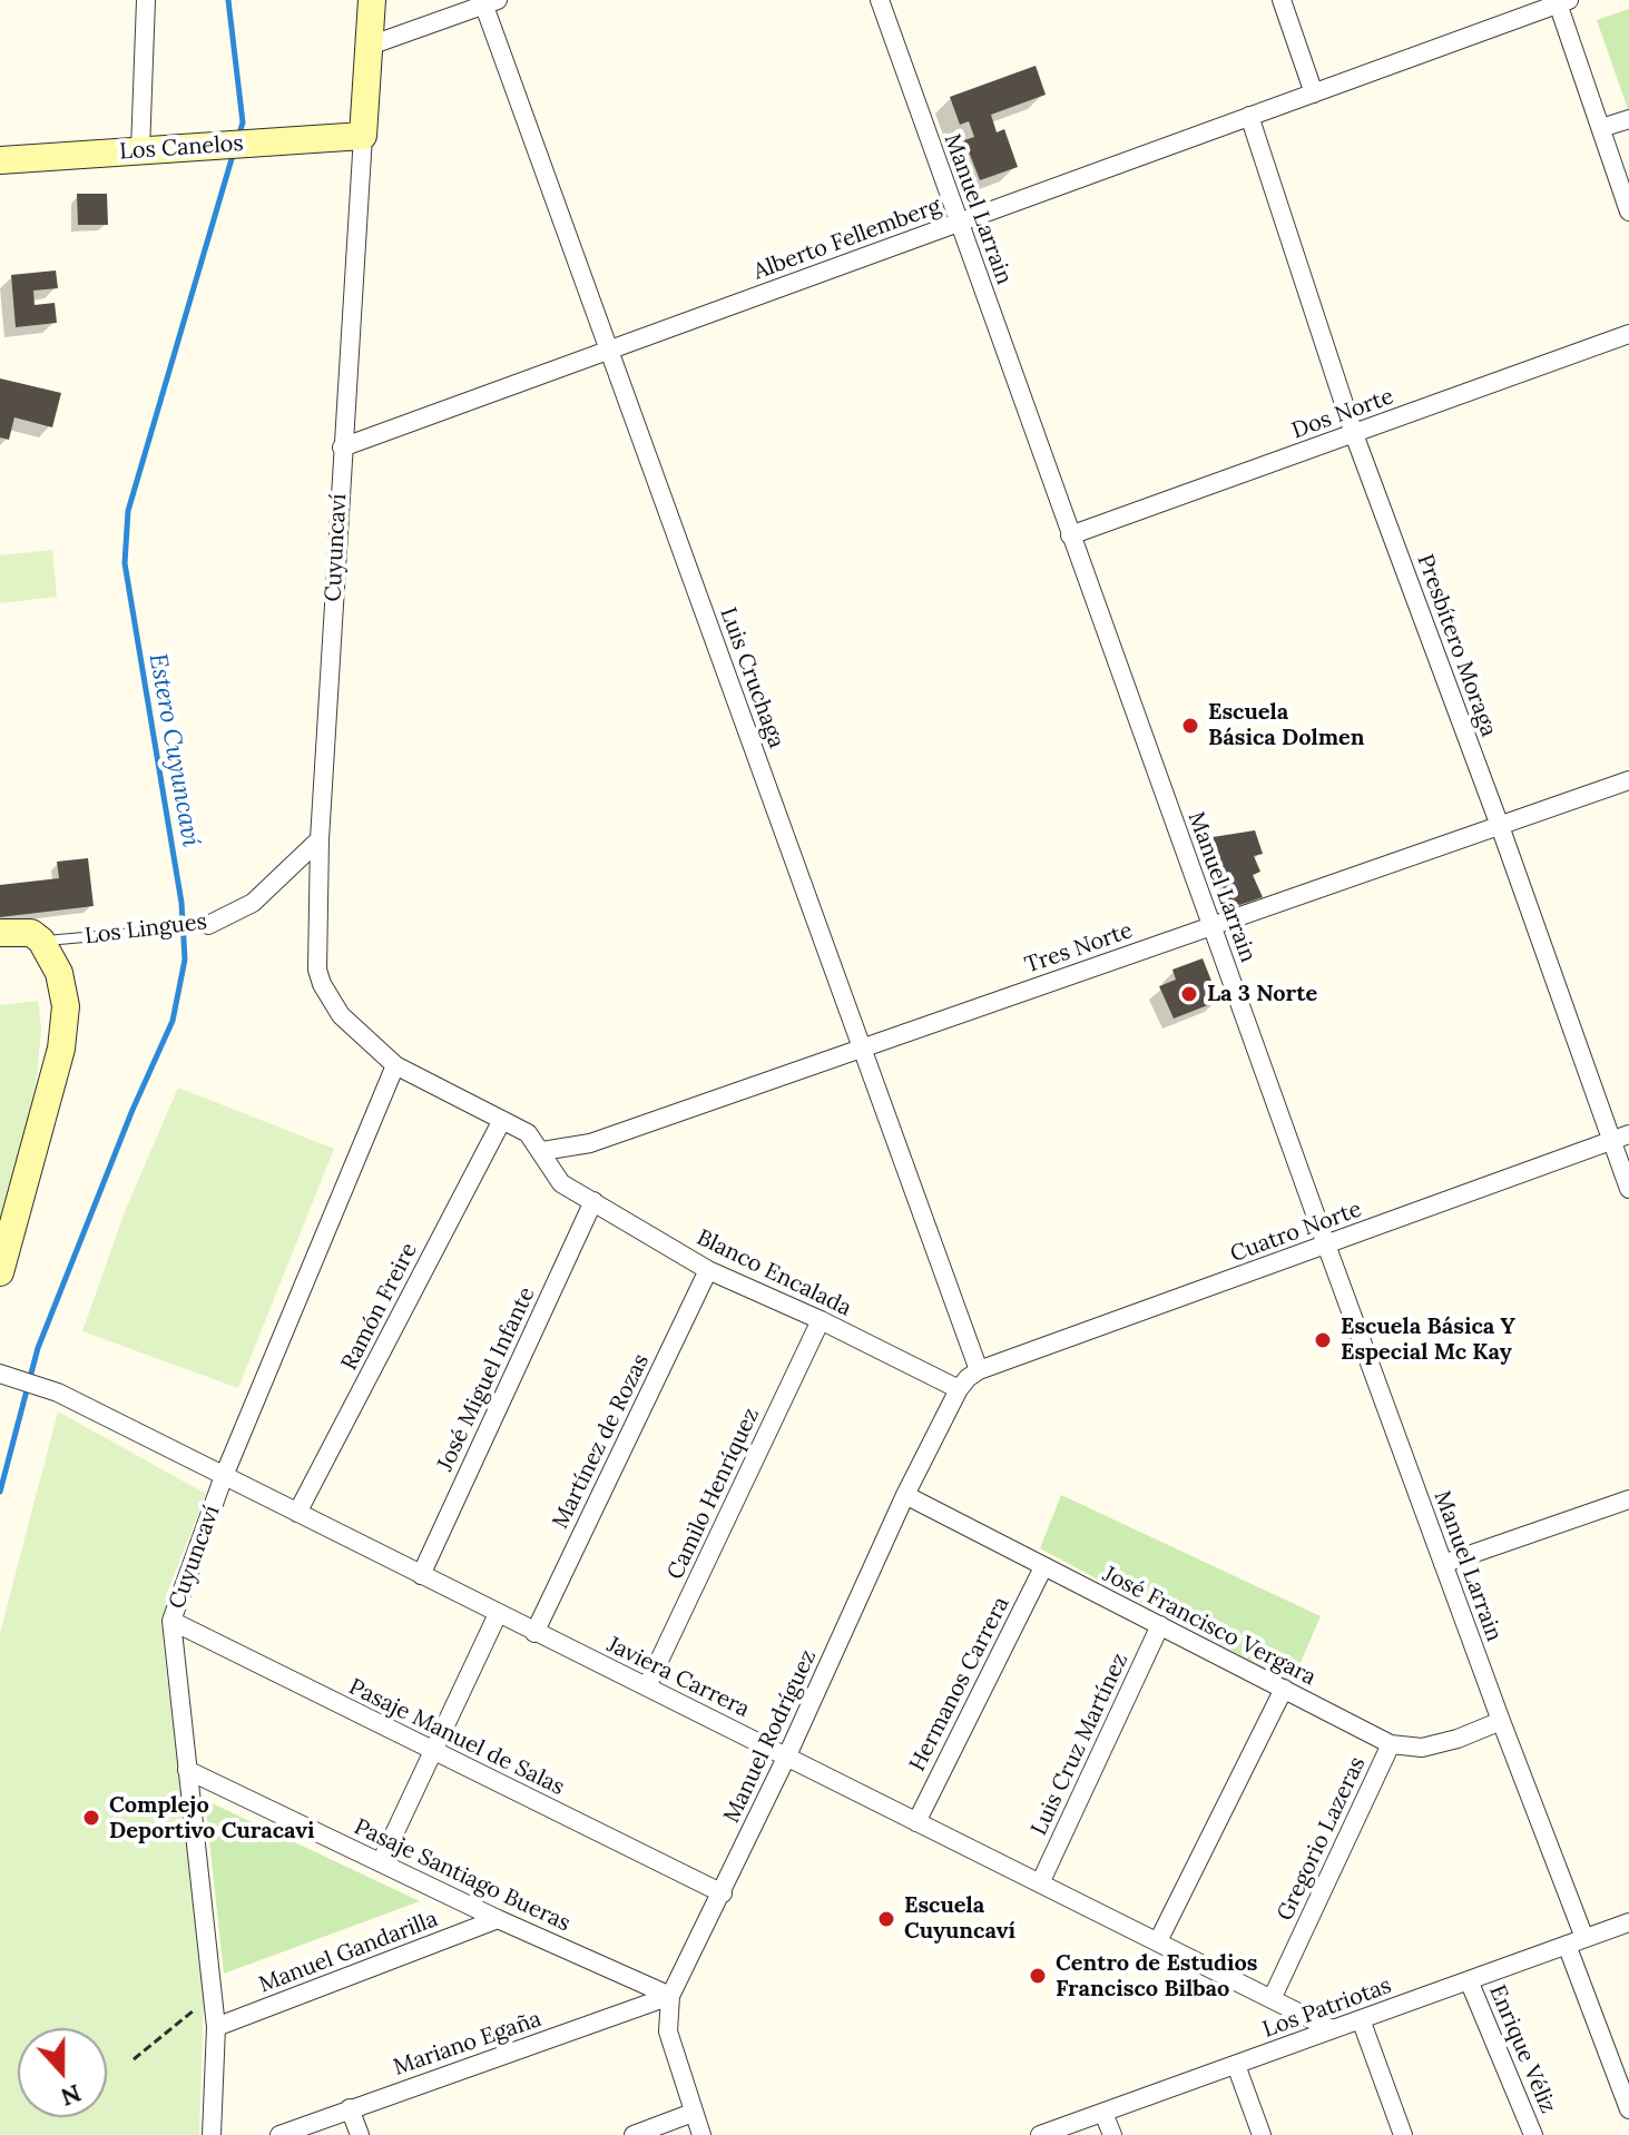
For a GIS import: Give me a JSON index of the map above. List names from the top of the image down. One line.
{"streets":{"street":["Los Canelos","Manuel Larrain","Alberto Fellemberg","Dos Norte","Cuyuncaví","Presbítero Moraga","Luis Cruchaga","Los Lingues","Tres Norte","Cuatro Norte","Blanco Encalada","Ramón Freire","José Miguel Infante","Martínez de Rozas","Camilo Henríquez","José Francisco Vergara","Javiera Carrera","Hermanos Carrera","Manuel Rodríguez","Pasaje Manuel de Salas","Luis Cruz Martínez","Gregorio Lazeras","Pasaje Santiago Bueras","Manuel Gandarilla","Los Patriotas","Mariano Egaña","Enrique Véliz"]},"crossings":[["Los Canelos","Cuyuncaví"],["Manuel Larrain","Alberto Fellemberg"],["Manuel Larrain","Dos Norte"],["Manuel Larrain","Tres Norte"],["Manuel Larrain","Cuatro Norte"],["Manuel Larrain","José Francisco Vergara"],["Manuel Larrain","Los Patriotas"],["Alberto Fellemberg","Cuyuncaví"],["Alberto Fellemberg","Presbítero Moraga"],["Alberto Fellemberg","Luis Cruchaga"],["Dos Norte","Presbítero Moraga"],["Cuyuncaví","Los Lingues"],["Cuyuncaví","Tres Norte"],["Cuyuncaví","Blanco Encalada"],["Cuyuncaví","Ramón Freire"],["Cuyuncaví","Javiera Carrera"],["Cuyuncaví","Pasaje Manuel de Salas"],["Cuyuncaví","Pasaje Santiago Bueras"],["Cuyuncaví","Manuel Gandarilla"],["Presbítero Moraga","Tres Norte"],["Presbítero Moraga","Cuatro Norte"],["Luis Cruchaga","Tres Norte"],["Luis Cruchaga","Cuatro Norte"],["Luis Cruchaga","Manuel Rodríguez"],["Tres Norte","Blanco Encalada"],["Cuatro Norte","Manuel Rodríguez"],["Blanco Encalada","José Miguel Infante"],["Blanco Encalada","Martínez de Rozas"],["Blanco Encalada","Camilo Henríquez"],["Blanco Encalada","Manuel Rodríguez"],["Ramón Freire","Javiera Carrera"],["José Miguel Infante","Javiera Carrera"],["Martínez de Rozas","Javiera Carrera"],["Camilo Henríquez","Javiera Carrera"],["José Francisco Vergara","Hermanos Carrera"],["José Francisco Vergara","Manuel Rodríguez"],["José Francisco Vergara","Luis Cruz Martínez"],["José Francisco Vergara","Gregorio Lazeras"],["Javiera Carrera","Hermanos Carrera"],["Javiera Carrera","Manuel Rodríguez"],["Javiera Carrera","Luis Cruz Martínez"],["Javiera Carrera","Gregorio Lazeras"],["Javiera Carrera","Los Patriotas"],["Manuel Rodríguez","Pasaje Manuel de Salas"],["Manuel Rodríguez","Pasaje Santiago Bueras"],["Manuel Rodríguez","Mariano Egaña"],["Pasaje Santiago Bueras","Manuel Gandarilla"],["Pasaje Santiago Bueras","Mariano Egaña"],["Los Patriotas","Enrique Véliz"]],"water":["Estero Cuyuncaví"],"places":["Escuela Básica Dolmen","La 3 Norte","Escuela Básica Y Especial Mc Kay","Complejo Deportivo Curacavi","Escuela Cuyuncaví","Centro de Estudios Francisco Bilbao"],"north":"bottom"}
